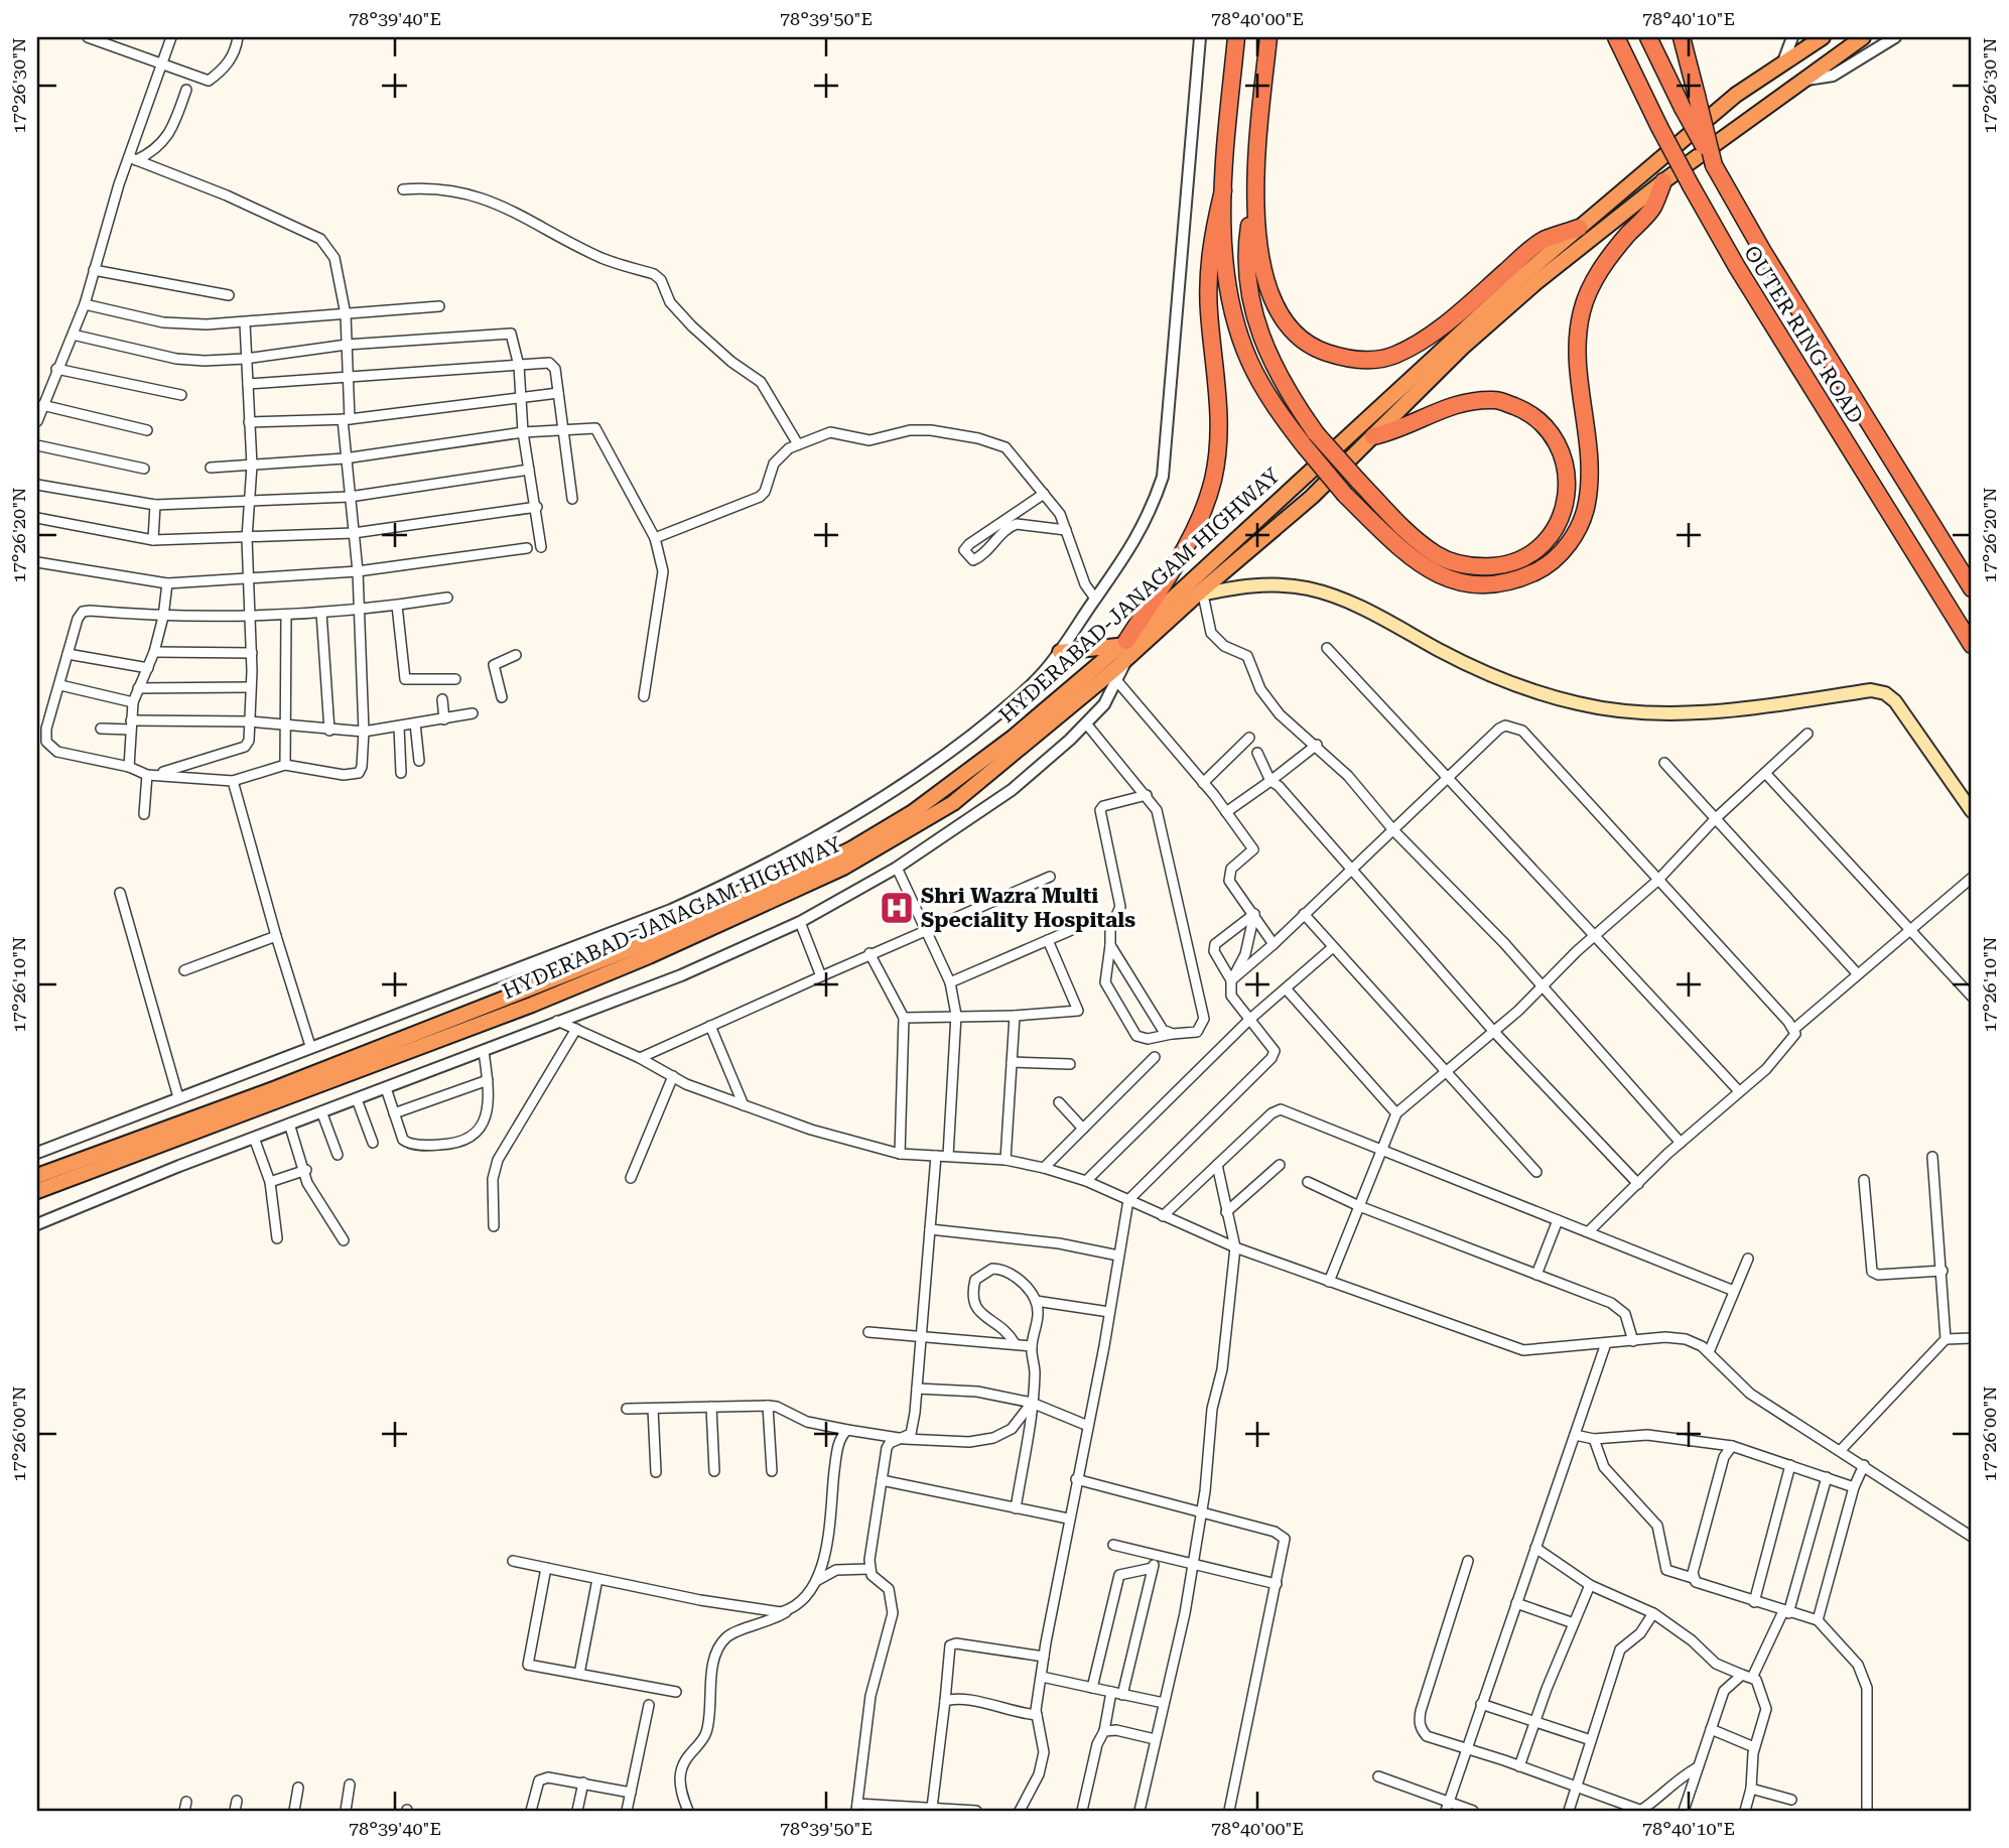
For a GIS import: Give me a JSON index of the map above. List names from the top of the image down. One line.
{"streets":{"highway":["OUTER RING ROAD","HYDERABAD-JANAGAM HIGHWAY"]},"places":{"hospital":["Shri Wazra Multi Speciality Hospitals"]},"coordinates":["78°39'40\"E","78°39'50\"E","78°40'00\"E","78°40'10\"E","17°26'30\"N","17°26'20\"N","17°26'10\"N","17°26'00\"N"]}
